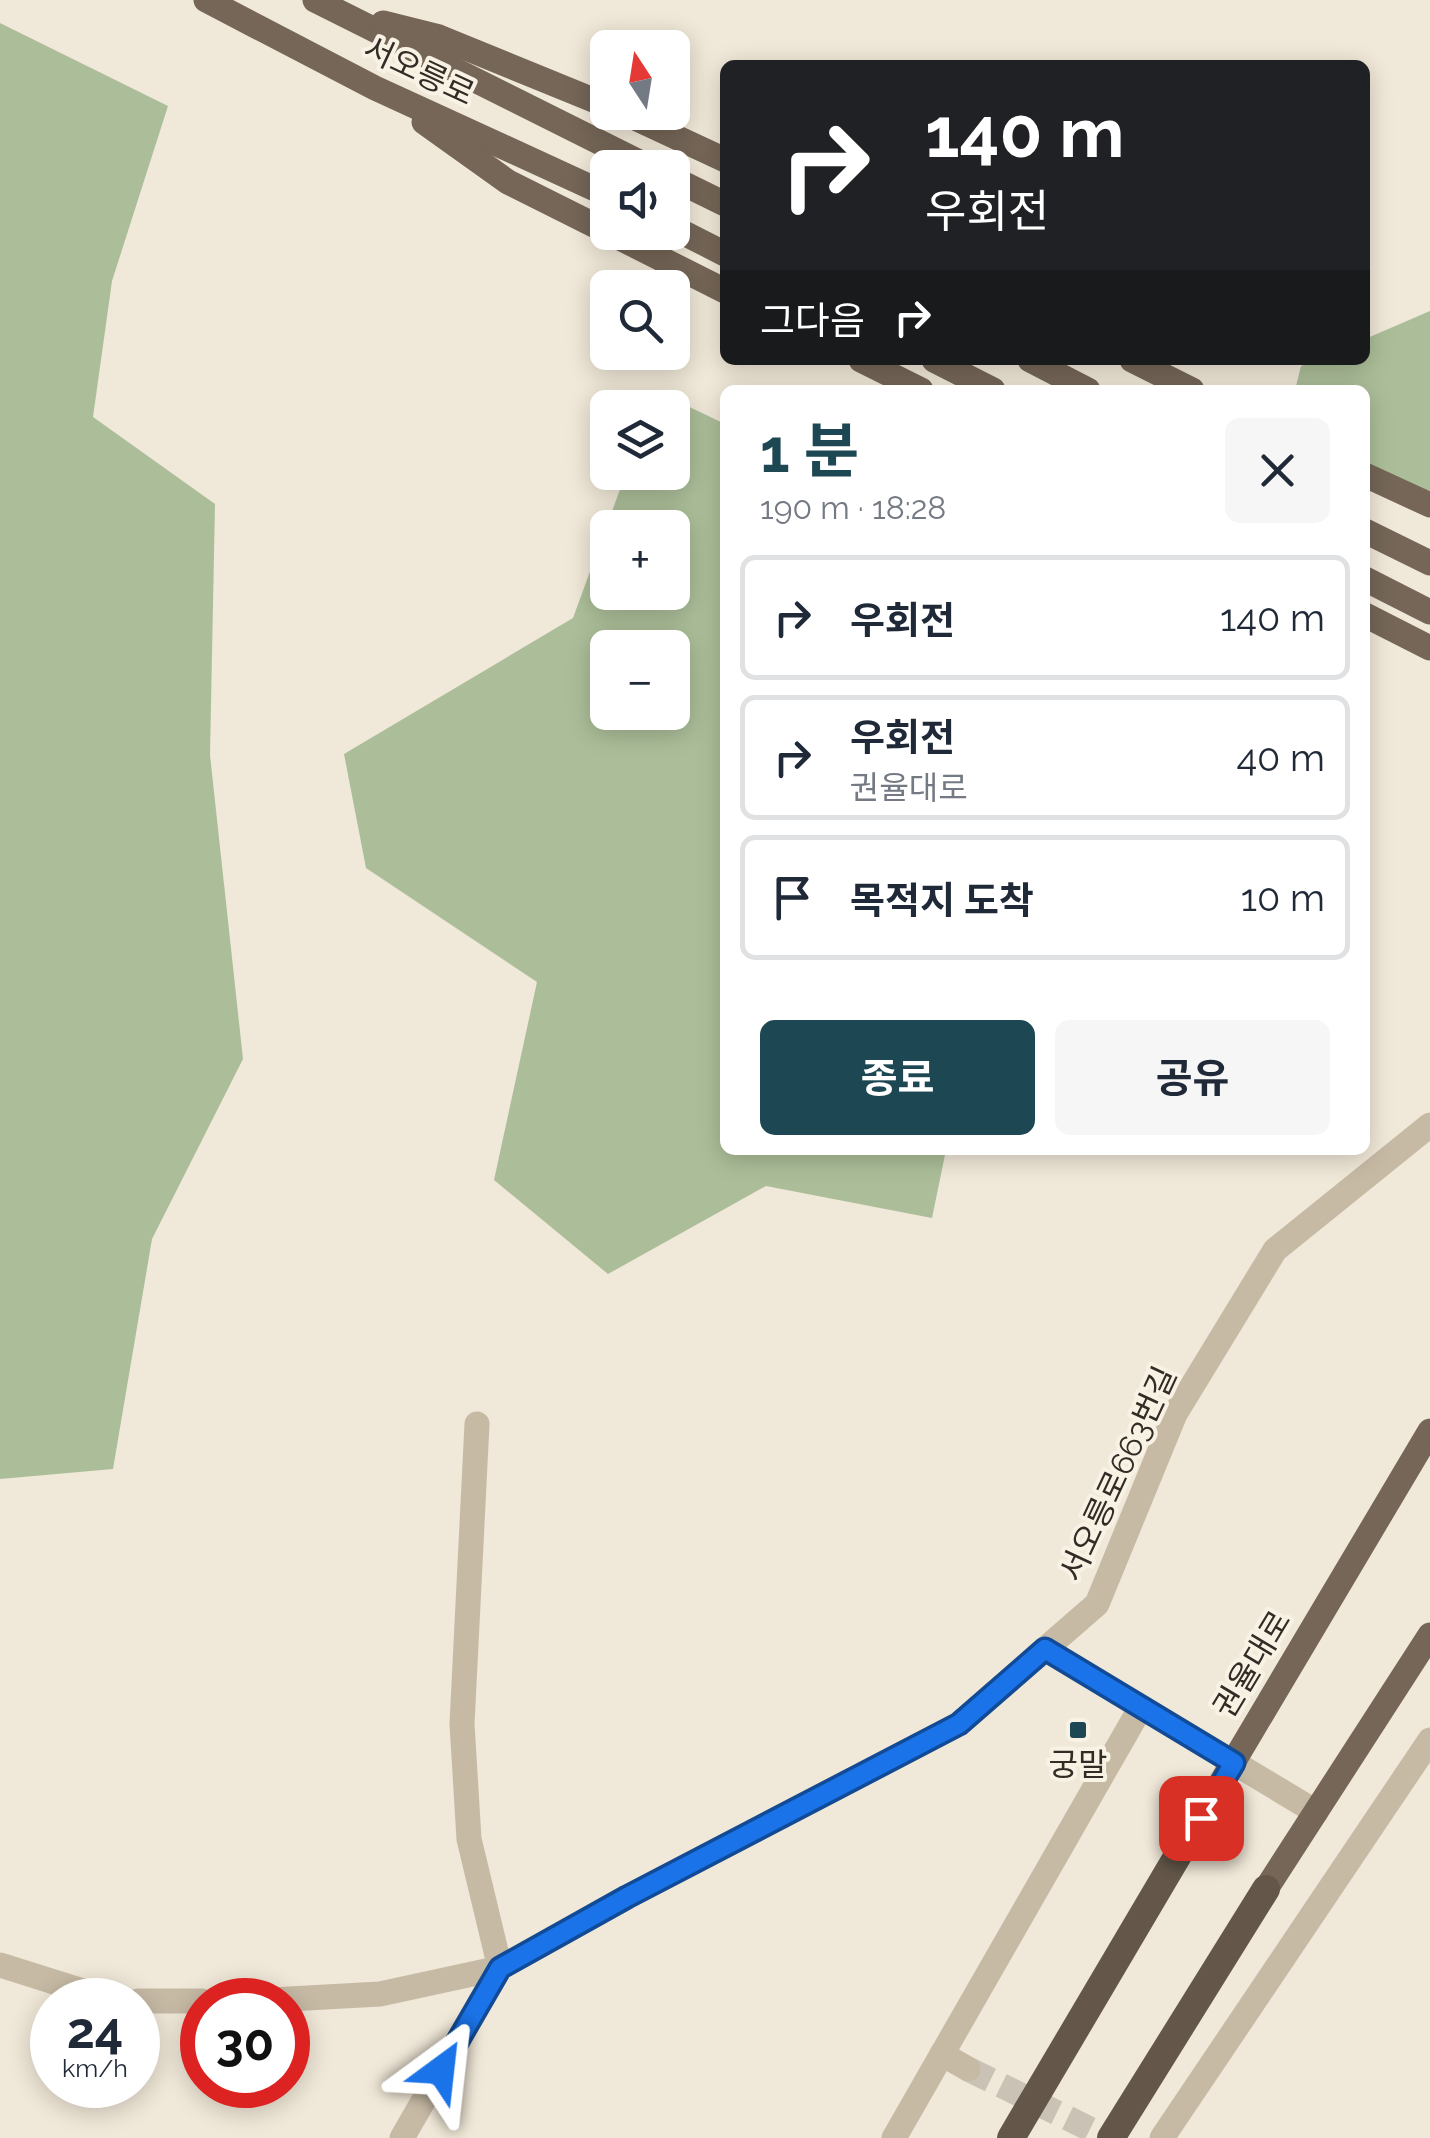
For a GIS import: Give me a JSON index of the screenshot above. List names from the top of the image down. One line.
{"streets":{"highway":["권율대로"],"main road":["서오릉로"],"street":["서오릉로663번길"]},"places":{"transit":["궁말"]},"north":"top","page":{"map_buttons":["+","−"],"turn":["140 m","우회전"],"then":"그다음","heading":["1 분","190 m · 18:28"],"list":[{"name":"우회전","value":"140 m"},{"name":"우회전","note":"권율대로","value":"40 m"},{"name":"목적지 도착","value":"10 m"}],"buttons":["종료","공유"],"speed":"24 km/h","limit":"30"}}
